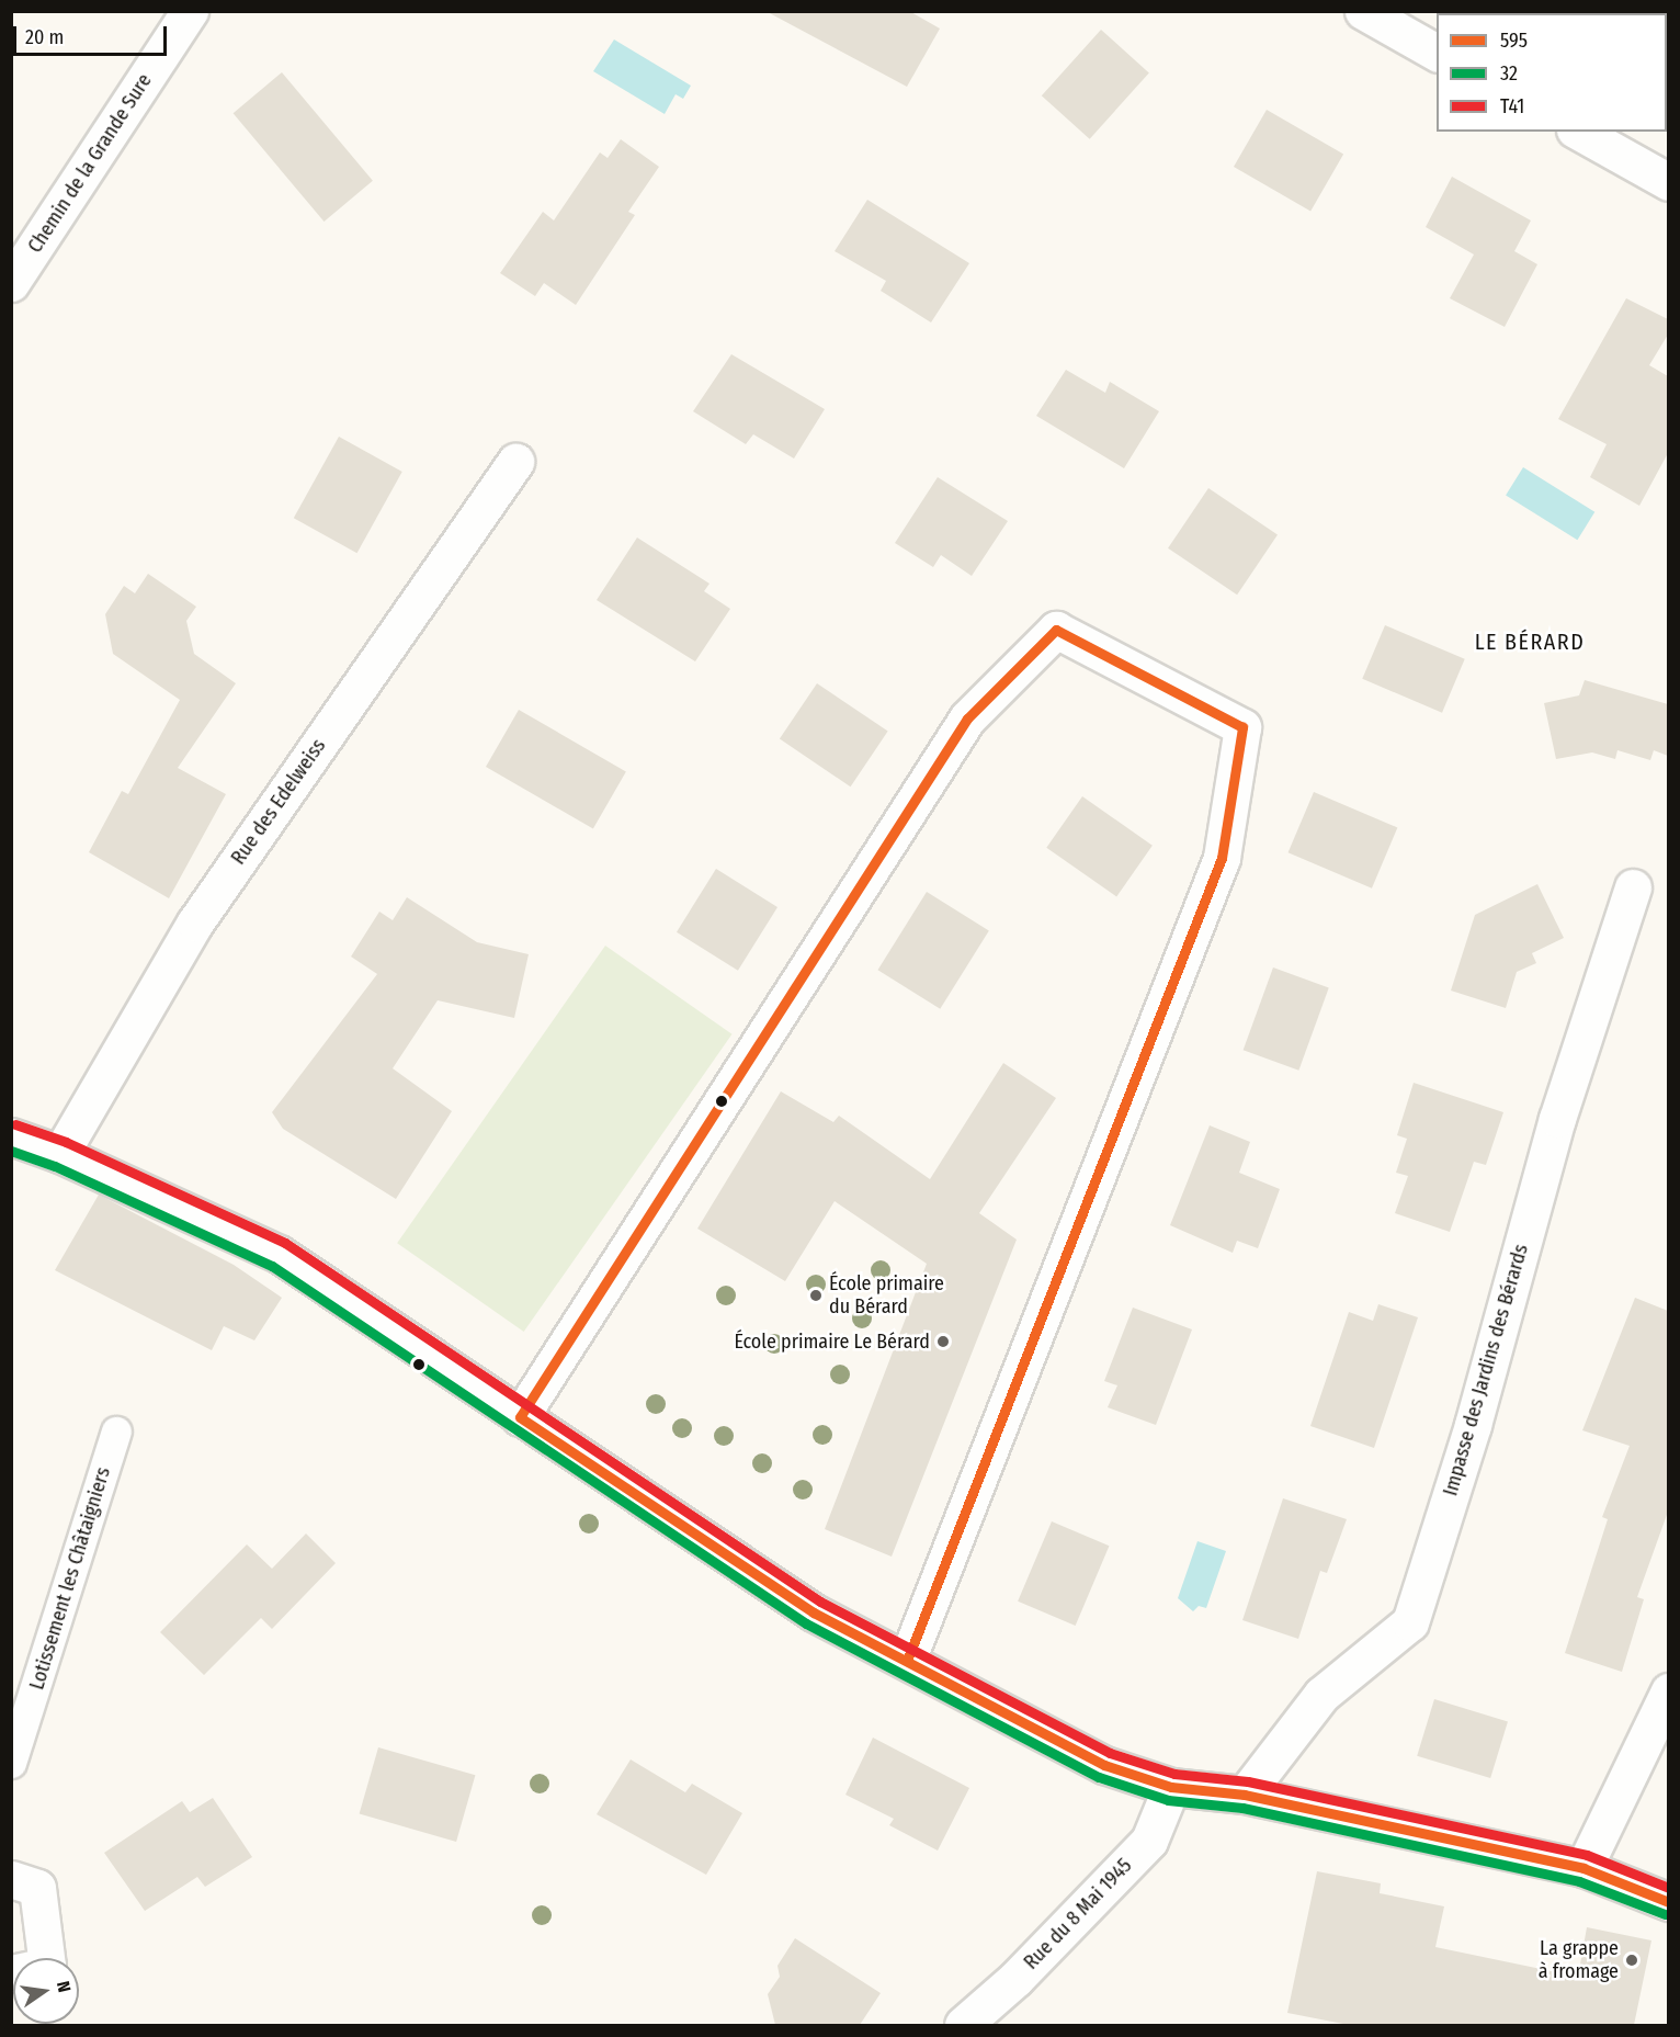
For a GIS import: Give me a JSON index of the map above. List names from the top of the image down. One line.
{"streets":{"street":["Chemin de la Grande Sure","Rue des Edelweiss","Impasse des Jardins des Bérards","Rue du 8 Mai 1945"],"lane":["Lotissement les Châtaigniers"]},"districts":["LE BÉRARD"],"places":["École primaire du Bérard","École primaire Le Bérard","La grappe à fromage"],"lines":["transit line 595","transit line T41","transit line 32"],"legend":["595","32","T41"],"scale_bar":"20 m","north":"right"}
